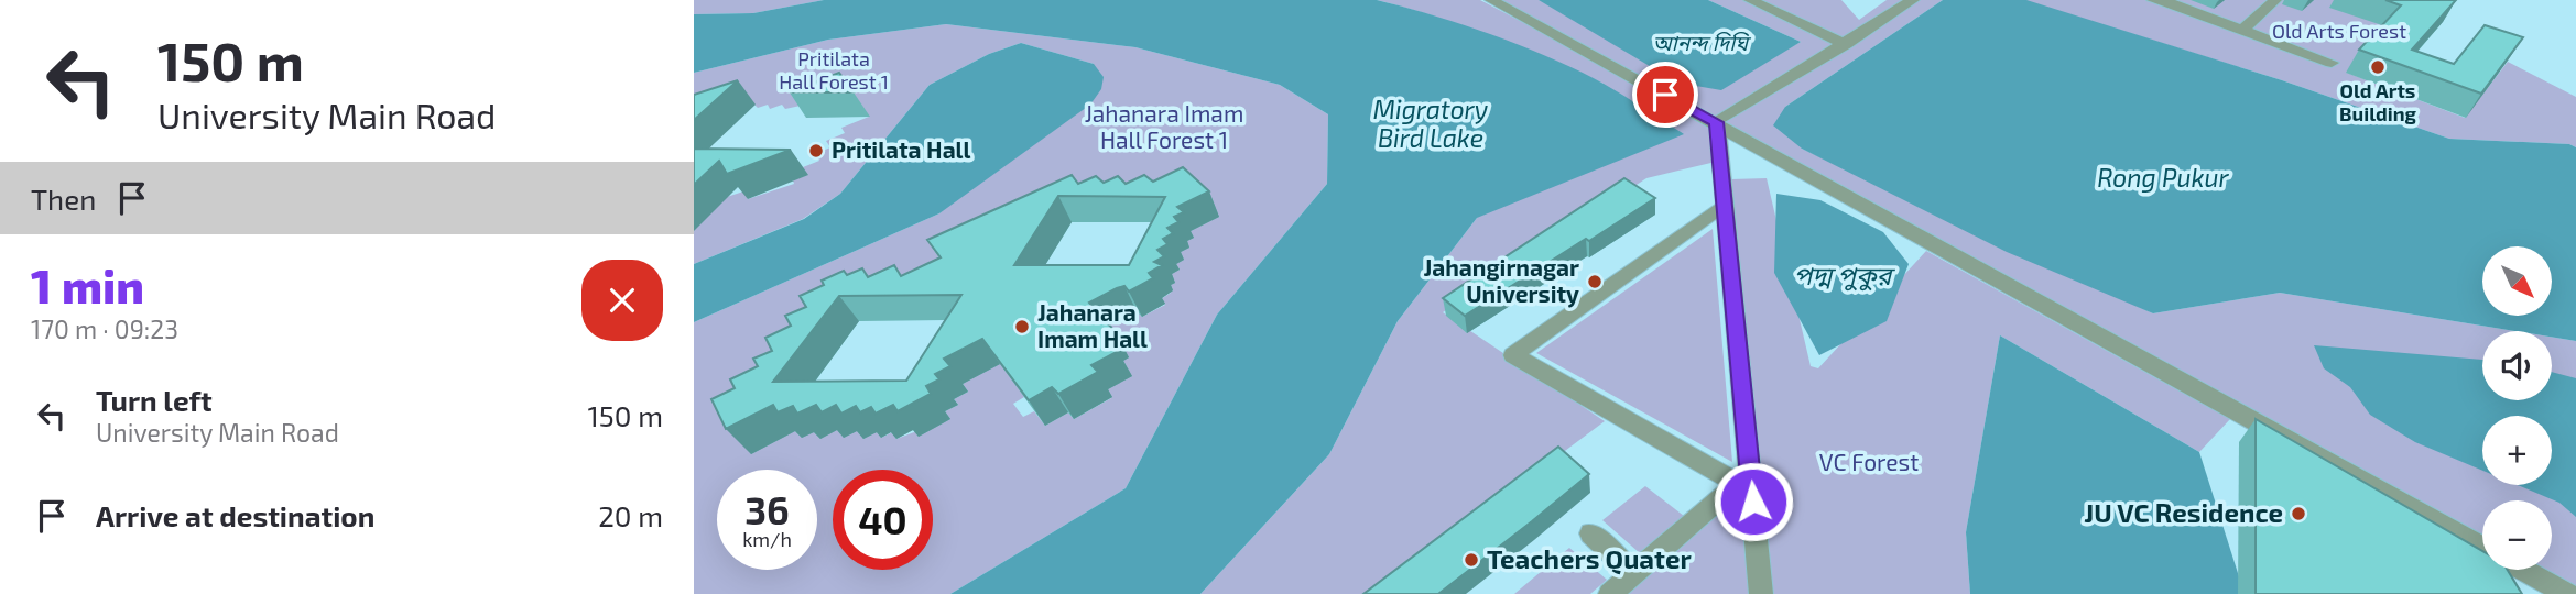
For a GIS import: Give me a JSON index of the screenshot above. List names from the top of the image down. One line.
{"water":["আনন্দ দিঘি","Migratory Bird Lake","Rong Pukur","পদ্ম পুকুর"],"parks":["Old Arts Forest","Pritilata Hall Forest 1","Jahanara Imam Hall Forest 1","VC Forest"],"places":["Old Arts Building","Pritilata Hall","Jahangirnagar University","Jahanara Imam Hall","JU VC Residence","Teachers Quater"],"north":"bottom right","page":{"turn":["150 m","University Main Road"],"then":"Then","heading":["1 min","170 m · 09:23"],"map_buttons":["+","−"],"list":[{"name":"Turn left","note":"University Main Road","value":"150 m"},{"name":"Arrive at destination","value":"20 m"}],"speed":"36 km/h","limit":"40"}}
